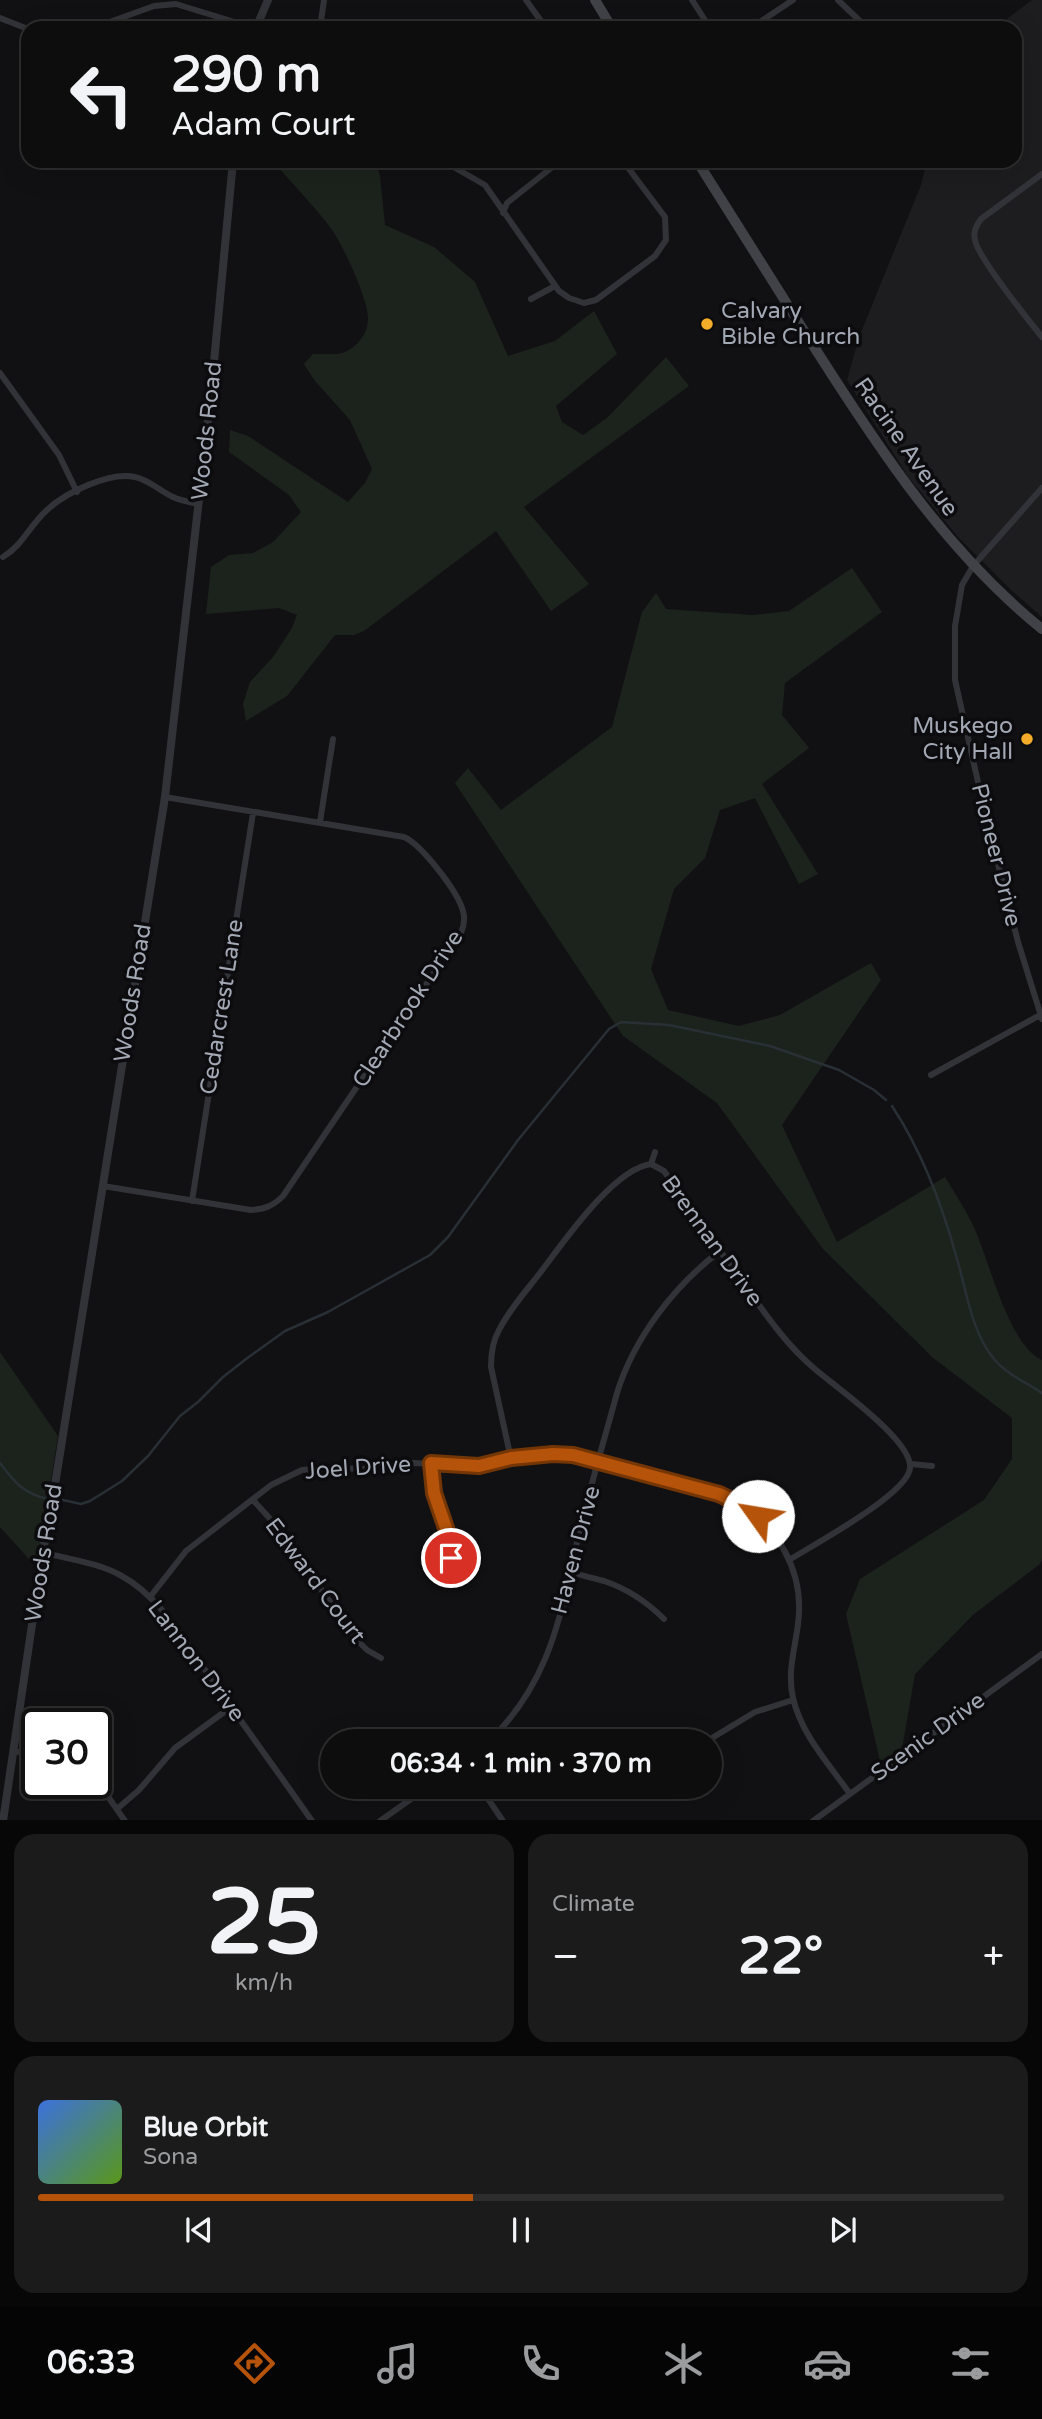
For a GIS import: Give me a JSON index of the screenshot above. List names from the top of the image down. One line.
{"streets":{"main road":["Racine Avenue"],"street":["Woods Road","Pioneer Drive","Cedarcrest Lane","Clearbrook Drive","Brennan Drive","Joel Drive","Haven Drive","Edward Court","Lannon Drive","Scenic Drive"]},"crossings":[["Woods Road","Clearbrook Drive"],["Woods Road","Lannon Drive"],["Racine Avenue","Pioneer Drive"],["Cedarcrest Lane","Clearbrook Drive"],["Brennan Drive","Joel Drive"],["Brennan Drive","Haven Drive"],["Joel Drive","Haven Drive"],["Joel Drive","Edward Court"],["Joel Drive","Lannon Drive"],["Joel Drive","Scenic Drive"]],"places":["Calvary Bible Church","Muskego City Hall"],"page":{"turn":["290 m","Adam Court"],"limit":"30","trip":"06:34 · 1 min · 370 m","tile":[["25","km/h"],"Climate"],"heat":["−","22°","+"],"song":["Blue Orbit","Sona"],"tabs":"06:33"}}
